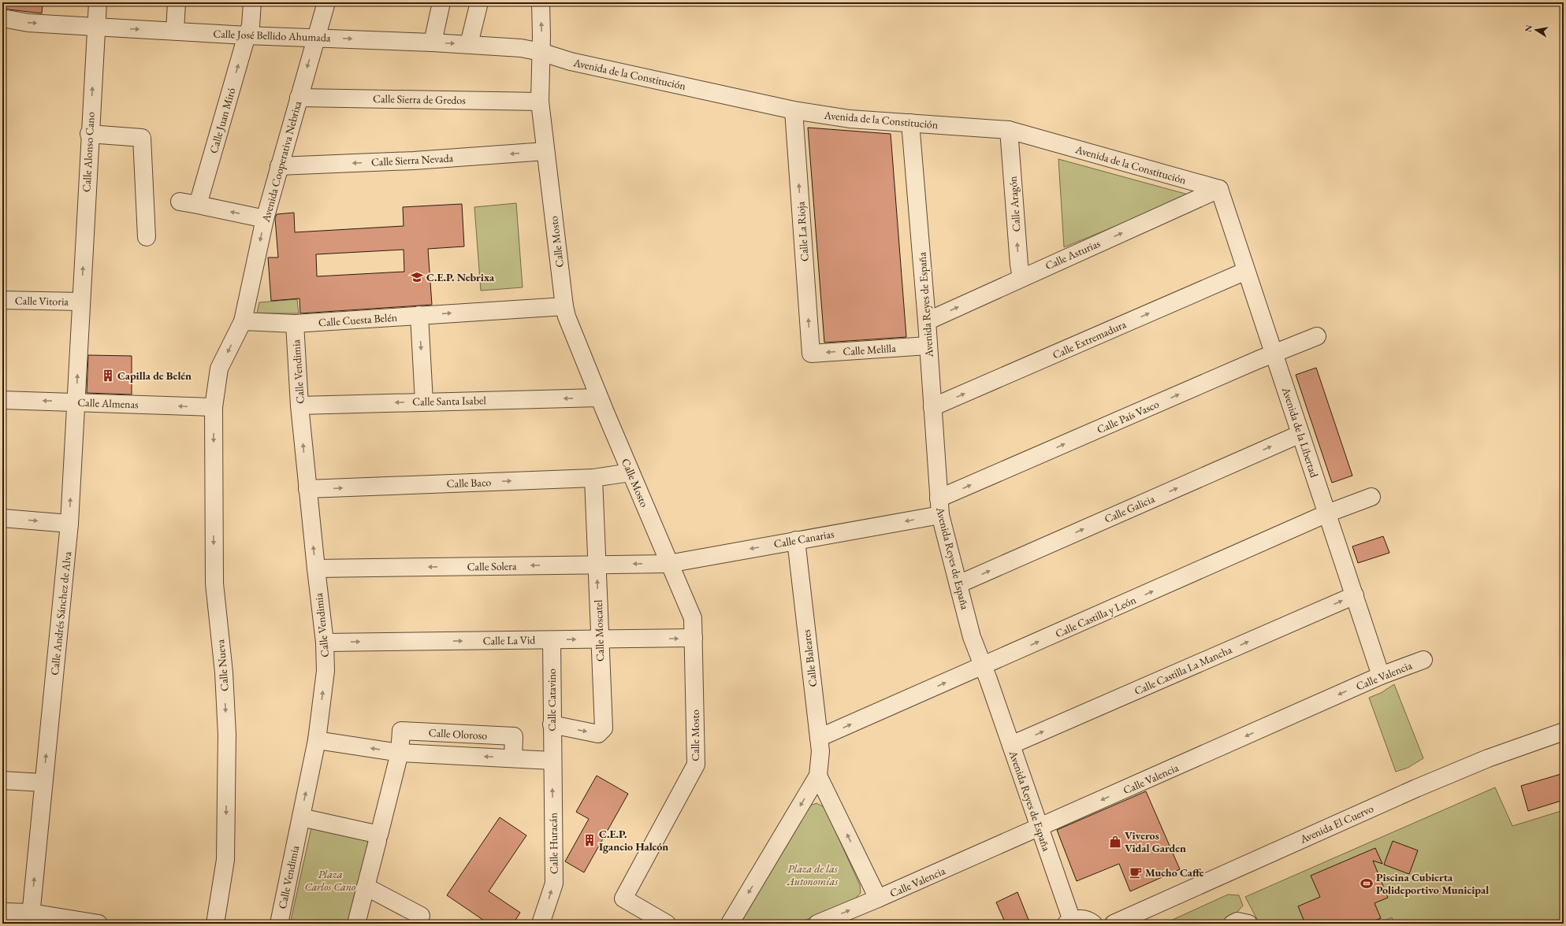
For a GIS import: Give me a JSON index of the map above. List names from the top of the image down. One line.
{"streets":{"street":["Calle José Bellido Ahumada","Avenida de la Constitución","Calle Sierra de Gredos","Calle Juan Miró","Calle Alonso Cano","Calle Sierra Nevada","Avenida Cooperativa Nebrixa","Calle Aragón","Calle La Rioja","Calle Mosto","Calle Asturias","Calle Vitoria","Avenida Reyes de España","Calle Cuesta Belén","Calle Extremadura","Calle Melilla","Calle Vendimia","Calle Santa Isabel","Calle Almenas","Calle País Vasco","Avenida de la Libertad","Calle Baco","Calle Galicia","Calle Canarias","Calle Solera","Calle Andrés Sánchez de Alva","Calle Castilla y León","Calle Moscatel","Calle La Vid","Calle Baleares","Calle Nueva","Calle Castilla La Mancha","Calle Valencia","Calle Catavino","Calle Oloroso","Avenida El Cuervo","Calle Huracán"]},"crossings":[["Calle José Bellido Ahumada","Avenida de la Constitución"],["Calle José Bellido Ahumada","Calle Juan Miró"],["Calle José Bellido Ahumada","Calle Alonso Cano"],["Calle José Bellido Ahumada","Avenida Cooperativa Nebrixa"],["Calle José Bellido Ahumada","Calle Mosto"],["Avenida de la Constitución","Calle Aragón"],["Avenida de la Constitución","Calle La Rioja"],["Avenida de la Constitución","Calle Mosto"],["Avenida de la Constitución","Calle Asturias"],["Avenida de la Constitución","Avenida Reyes de España"],["Avenida de la Constitución","Avenida de la Libertad"],["Calle Sierra de Gredos","Avenida Cooperativa Nebrixa"],["Calle Sierra de Gredos","Calle Mosto"],["Calle Alonso Cano","Calle Vitoria"],["Calle Alonso Cano","Calle Andrés Sánchez de Alva"],["Calle Sierra Nevada","Avenida Cooperativa Nebrixa"],["Calle Sierra Nevada","Calle Mosto"],["Avenida Cooperativa Nebrixa","Calle Cuesta Belén"],["Calle Aragón","Calle Asturias"],["Calle La Rioja","Calle Melilla"],["Calle Mosto","Calle Cuesta Belén"],["Calle Mosto","Calle Santa Isabel"],["Calle Mosto","Calle Baco"],["Calle Mosto","Calle Canarias"],["Calle Mosto","Calle Solera"],["Calle Mosto","Calle La Vid"],["Calle Asturias","Avenida Reyes de España"],["Calle Asturias","Avenida de la Libertad"],["Calle Vitoria","Calle Andrés Sánchez de Alva"],["Avenida Reyes de España","Calle Extremadura"],["Avenida Reyes de España","Calle Melilla"],["Avenida Reyes de España","Calle País Vasco"],["Avenida Reyes de España","Calle Galicia"],["Avenida Reyes de España","Calle Canarias"],["Avenida Reyes de España","Calle Castilla y León"],["Avenida Reyes de España","Calle Castilla La Mancha"],["Avenida Reyes de España","Calle Valencia"],["Calle Cuesta Belén","Calle Vendimia"],["Calle Extremadura","Avenida de la Libertad"],["Calle Vendimia","Calle Santa Isabel"],["Calle Vendimia","Calle Baco"],["Calle Vendimia","Calle Solera"],["Calle Vendimia","Calle La Vid"],["Calle Vendimia","Calle Oloroso"],["Calle Almenas","Calle Andrés Sánchez de Alva"],["Calle Almenas","Calle Nueva"],["Calle País Vasco","Avenida de la Libertad"],["Calle País Vasco","Calle Canarias"],["Avenida de la Libertad","Calle Galicia"],["Avenida de la Libertad","Calle Castilla y León"],["Avenida de la Libertad","Calle Castilla La Mancha"],["Avenida de la Libertad","Calle Valencia"],["Calle Baco","Calle Moscatel"],["Calle Canarias","Calle Solera"],["Calle Canarias","Calle Baleares"],["Calle Solera","Calle Moscatel"],["Calle Castilla y León","Calle Baleares"],["Calle Moscatel","Calle La Vid"],["Calle Moscatel","Calle Catavino"],["Calle La Vid","Calle Catavino"],["Calle Catavino","Calle Oloroso"],["Calle Catavino","Calle Huracán"],["Calle Oloroso","Calle Huracán"]],"one_way":["Calle José Bellido Ahumada","Calle Juan Miró","Calle Alonso Cano","Calle Sierra Nevada","Avenida Cooperativa Nebrixa","Calle Aragón","Calle La Rioja","Calle Asturias","Calle Cuesta Belén","Calle Extremadura","Calle Melilla","Calle Vendimia","Calle Santa Isabel","Calle País Vasco","Calle Baco","Calle Galicia","Calle Canarias","Calle Solera","Calle Andrés Sánchez de Alva","Calle Castilla y León","Calle La Vid","Calle Nueva","Calle Castilla La Mancha","Calle Valencia","Calle Huracán"],"parks":["Plaza de las Autonomías","Plaza Carlos Cano"],"places":{"school or university":["C.E.P. Nebrixa"],"building":["Capilla de Belén","C.E.P. Igancio Halcón"],"shop":["Viveros Vidal Garden"],"cafe":["Mucho Caffe"],"sports":["Piscina Cubierta Polideportivo Municipal"]},"north":"left"}
